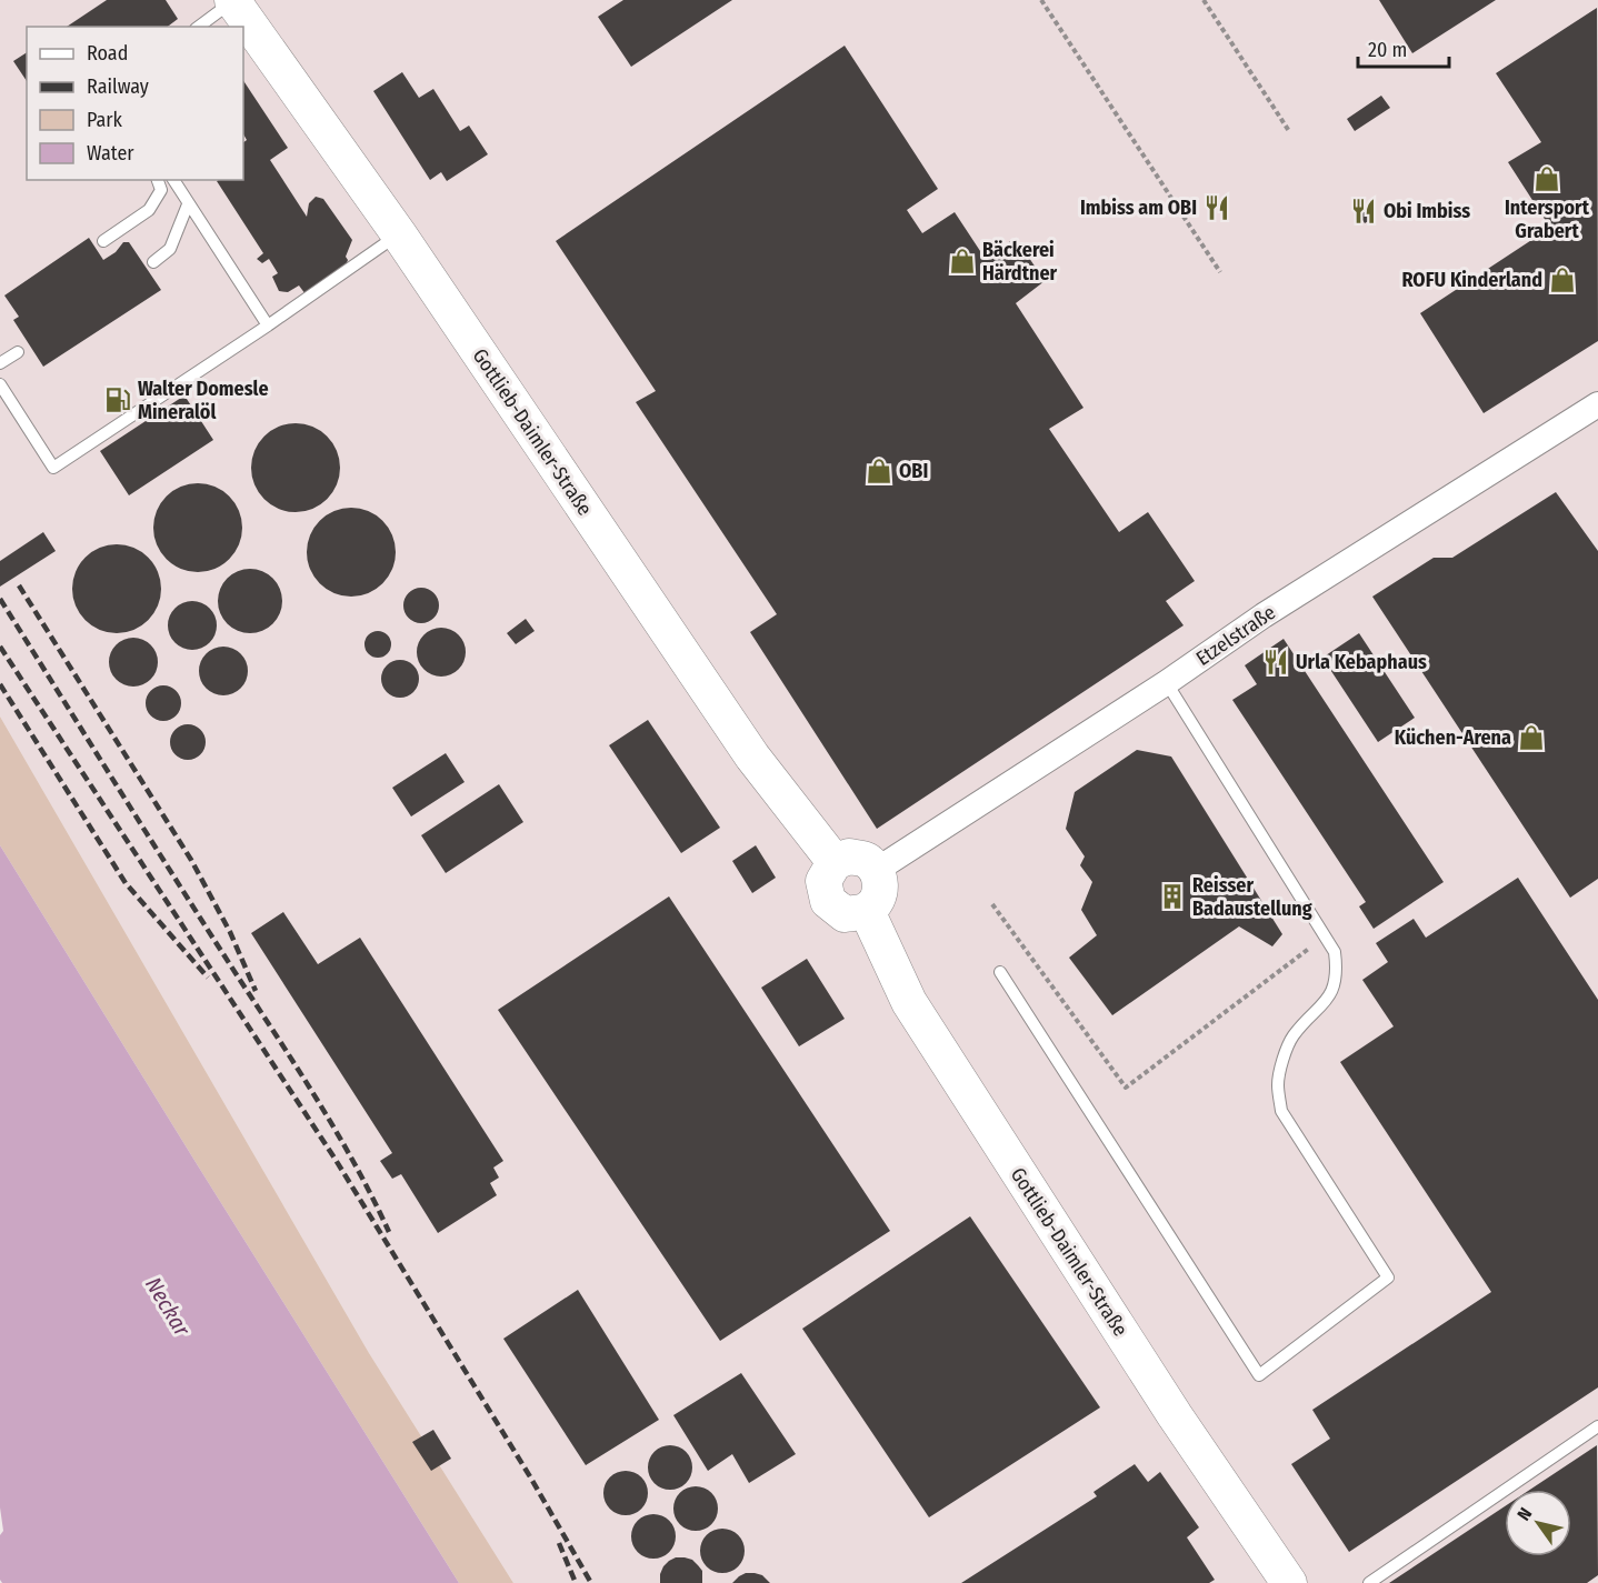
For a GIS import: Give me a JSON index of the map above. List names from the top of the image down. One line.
{"streets":{"street":["Gottlieb-Daimler-Straße","Etzelstraße"]},"crossings":[["Gottlieb-Daimler-Straße","Etzelstraße"]],"water":["Neckar"],"places":{"shop":["Intersport Grabert","Bäckerei Härdtner","ROFU Kinderland","OBI","Küchen-Arena"],"restaurant":["Imbiss am OBI","Obi Imbiss","Urla Kebaphaus"],"fuel station":["Walter Domesle Mineralöl"],"building":["Reisser Badaustellung"]},"legend":["Road","Railway","Park","Water"],"scale_bar":"20 m","north":"top left"}
